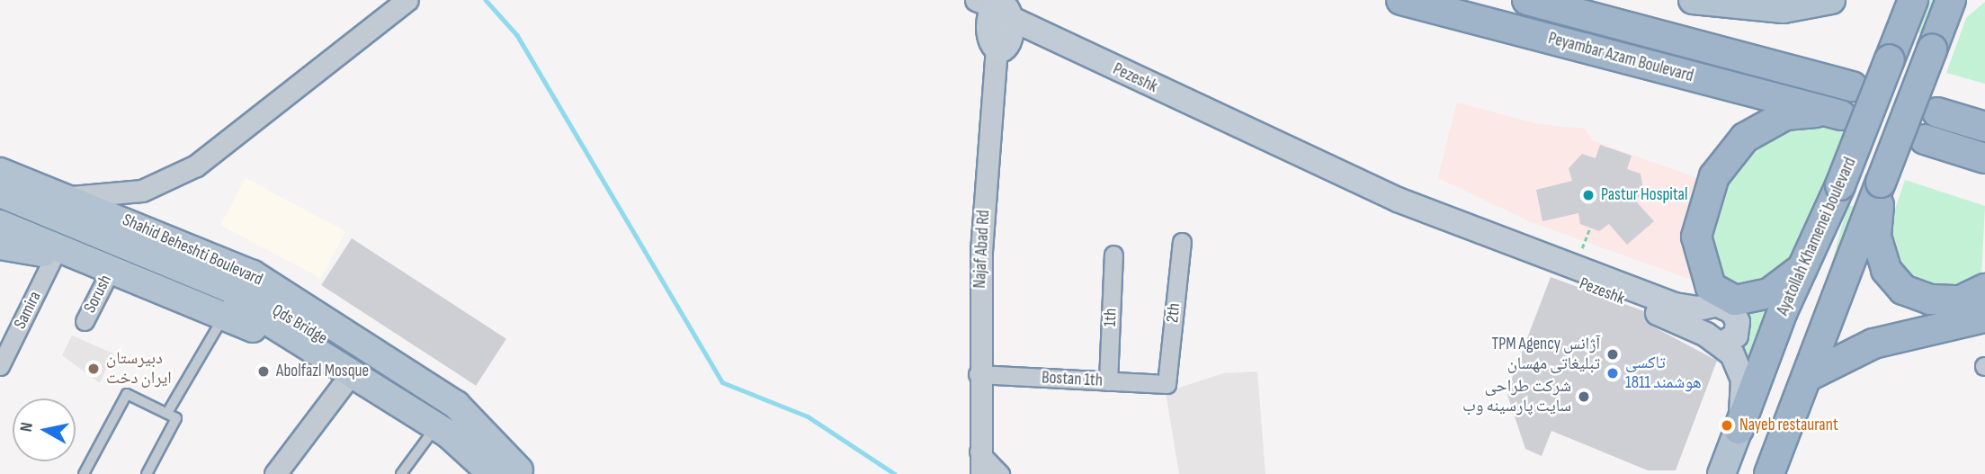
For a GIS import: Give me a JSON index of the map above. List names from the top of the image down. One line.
{"streets":{"highway":["Peyambar Azam Boulevard","Ayatollah Khamenei boulevard"],"main road":["Pezeshk","Shahid Beheshti Boulevard","Qds Bridge"],"street":["Najaf Abad Rd","Sorush","Samira","2th","1th","Bostan 1th"]},"crossings":[["Peyambar Azam Boulevard","Pezeshk"],["Pezeshk","Najaf Abad Rd"],["Najaf Abad Rd","Bostan 1th"],["Shahid Beheshti Boulevard","Sorush"],["Shahid Beheshti Boulevard","Samira"],["Shahid Beheshti Boulevard","Qds Bridge"],["Samira","Qds Bridge"],["2th","Bostan 1th"],["1th","Bostan 1th"]],"places":["Pastur Hospital","TPM Agency آژانس تبلیغاتی مهسان","دبیرستان ایران دخت","Abolfazl Mosque","تاکسی هوشمند 1811","شرکت طراحی سایت پارسینه وب","Nayeb restaurant"],"north":"left"}
